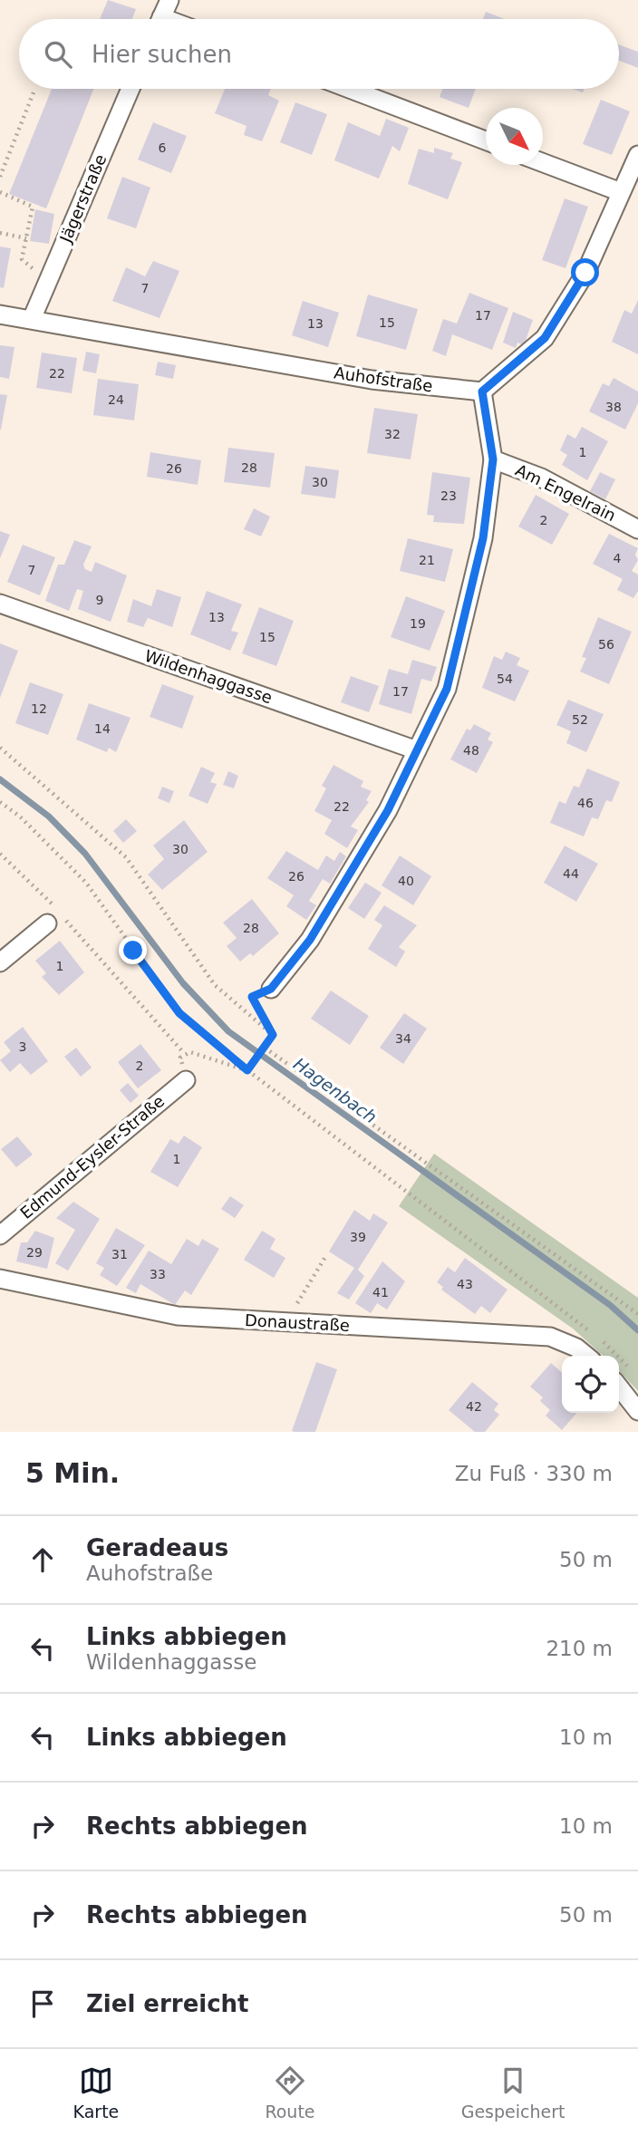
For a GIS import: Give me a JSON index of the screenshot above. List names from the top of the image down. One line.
{"streets":{"street":["Jägerstraße","Auhofstraße","Am Engelrain","Wildenhaggasse","Edmund-Eysler-Straße","Donaustraße"]},"crossings":[["Jägerstraße","Auhofstraße"]],"water":["Hagenbach"],"house_numbers":["6","7","17","15","13","22","24","38","32","1","28","26","30","23","2","4","21","7","9","13","19","15","56","54","17","12","52","14","48","46","22","30","44","26","40","28","1","34","3","2","1","39","29","31","33","43","41","42"],"north":"bottom right","page":{"search":"Hier suchen","heading":["5 Min.","Zu Fuß · 330 m"],"list":[["Geradeaus","Auhofstraße","50 m"],["Links abbiegen","Wildenhaggasse","210 m"],["Links abbiegen","10 m"],["Rechts abbiegen","10 m"],["Rechts abbiegen","50 m"],"Ziel erreicht"],"nav":["Karte","Route","Gespeichert"]}}
